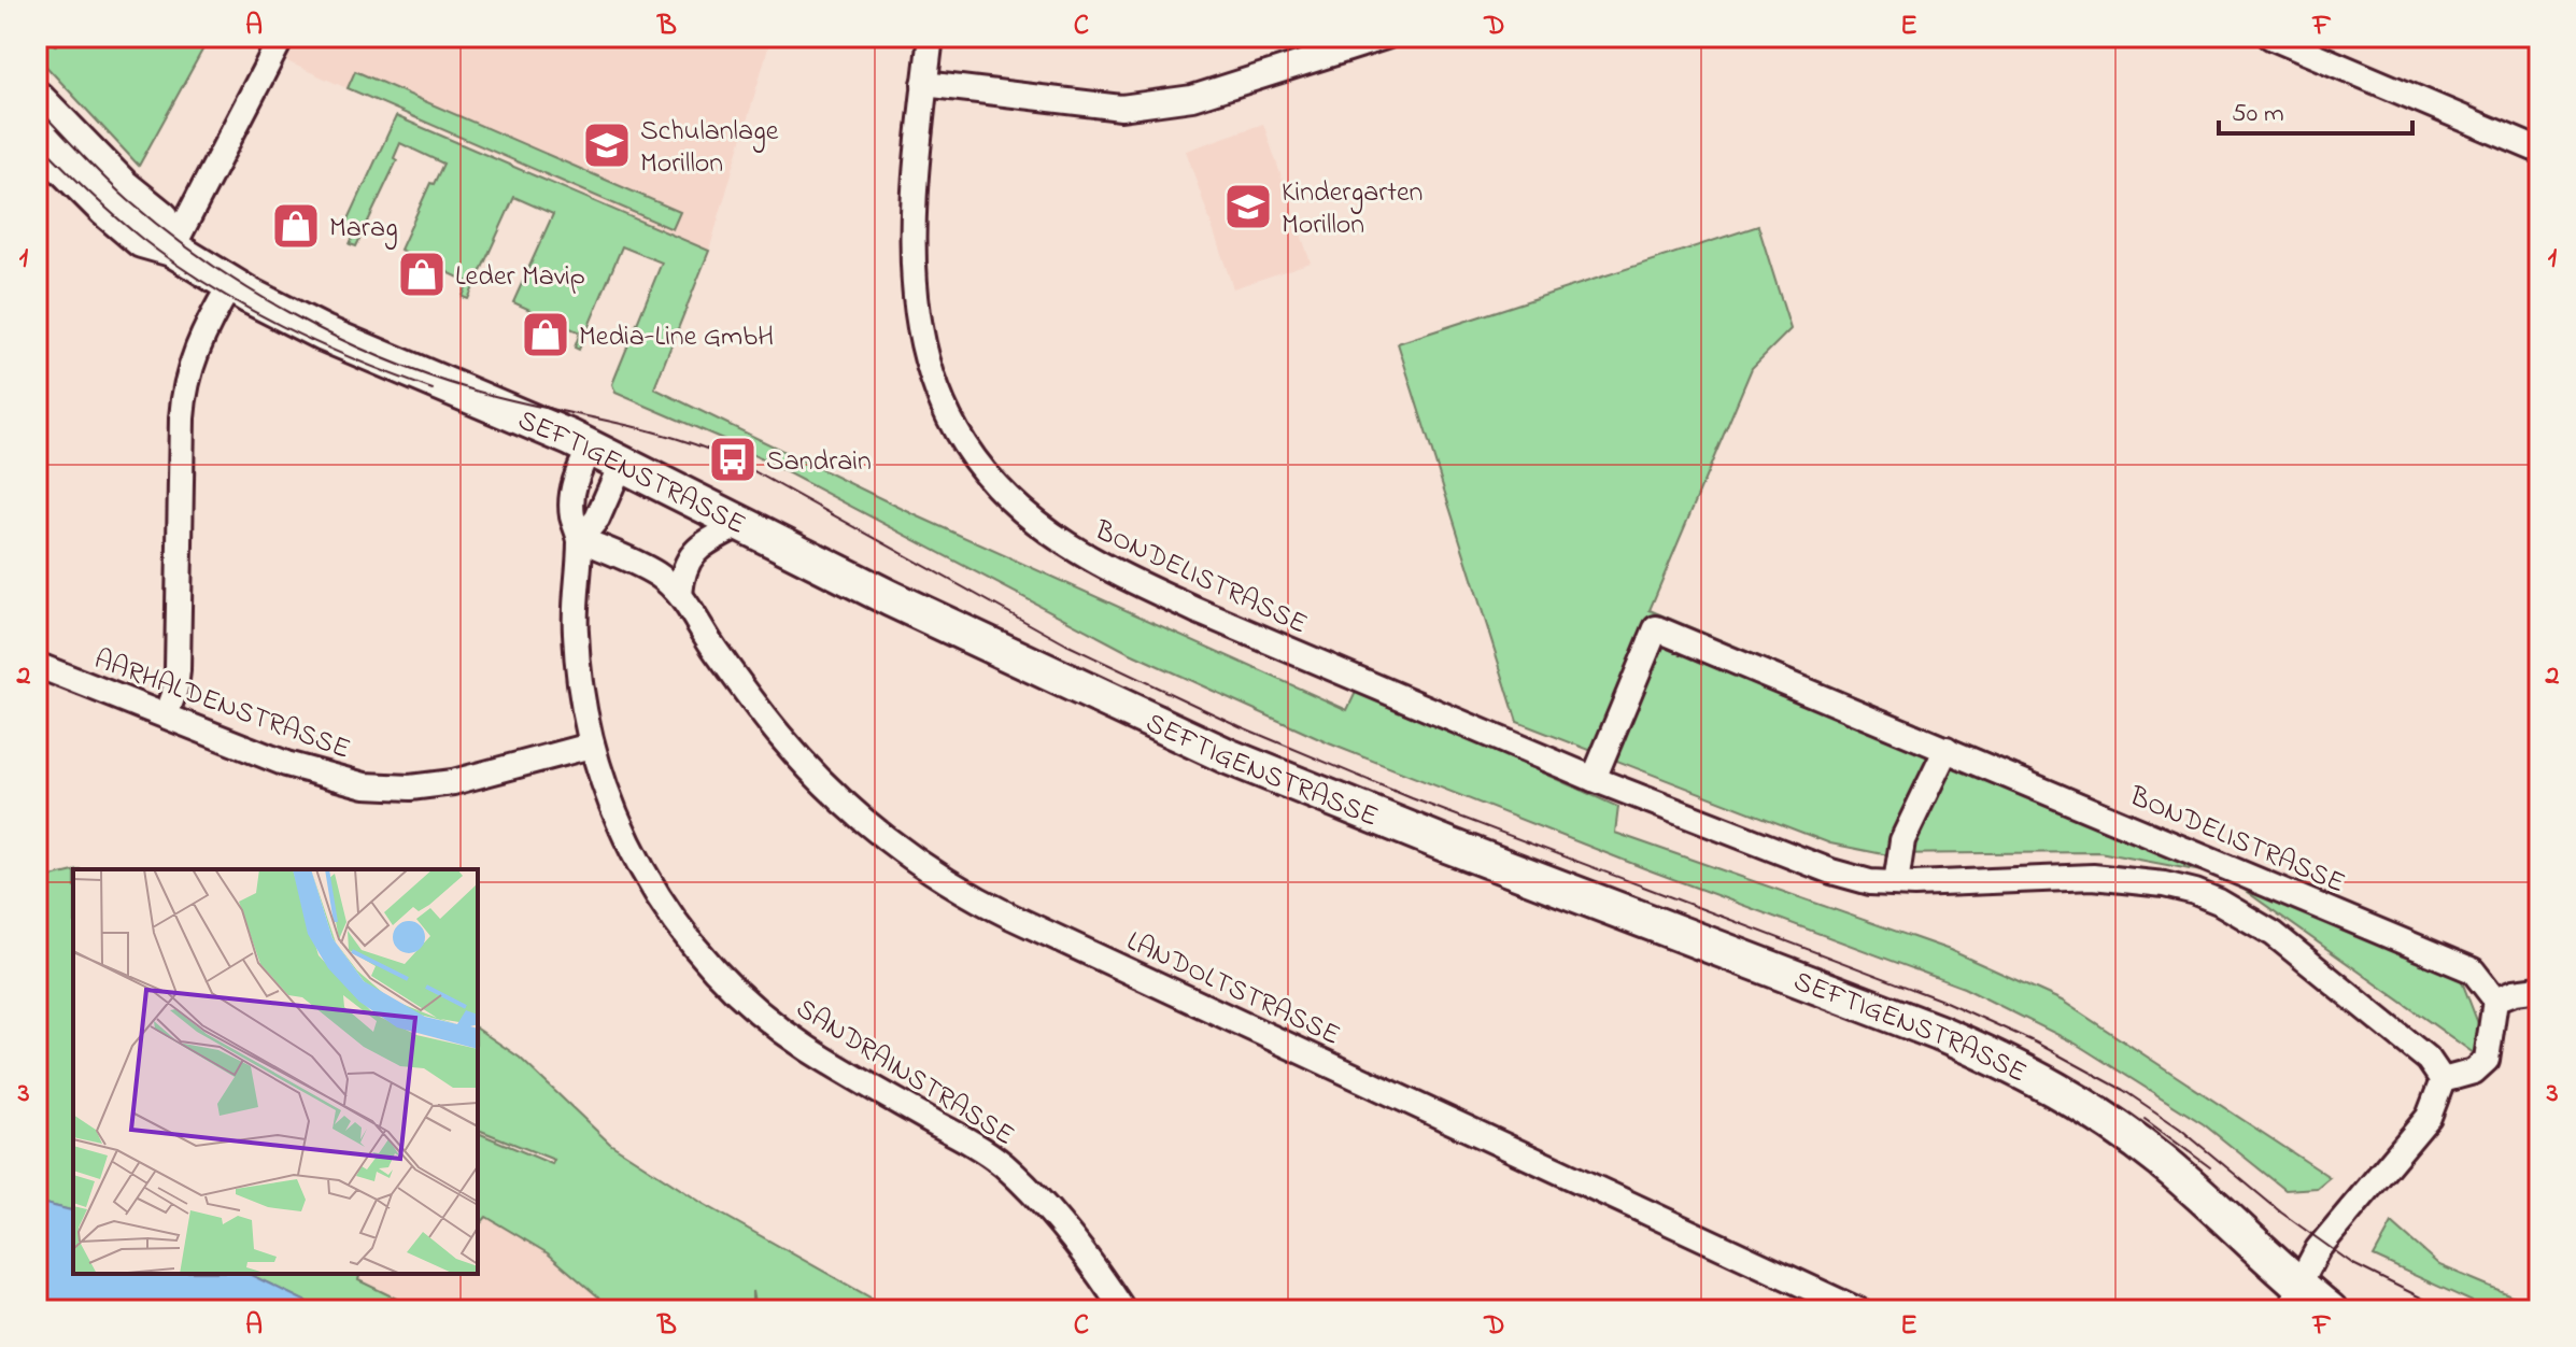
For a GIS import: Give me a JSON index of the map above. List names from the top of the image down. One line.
{"streets":{"main road":["SEFTIGENSTRASSE"],"street":["BONDELISTRASSE","AARHALDENSTRASSE","LANDOLTSTRASSE","SANDRAINSTRASSE"]},"crossings":[["SEFTIGENSTRASSE","SANDRAINSTRASSE"],["AARHALDENSTRASSE","SANDRAINSTRASSE"],["LANDOLTSTRASSE","SANDRAINSTRASSE"]],"places":{"school or university":["Schulanlage Morillon","Kindergarten Morillon"],"shop":["Marag","Leder Mavip","Media-Line GmbH"],"bus stop":["Sandrain"]},"scale_bar":"50 m","grid":{"columns":["A","B","C","D","E","F"],"rows":["1","2","3"]}}
